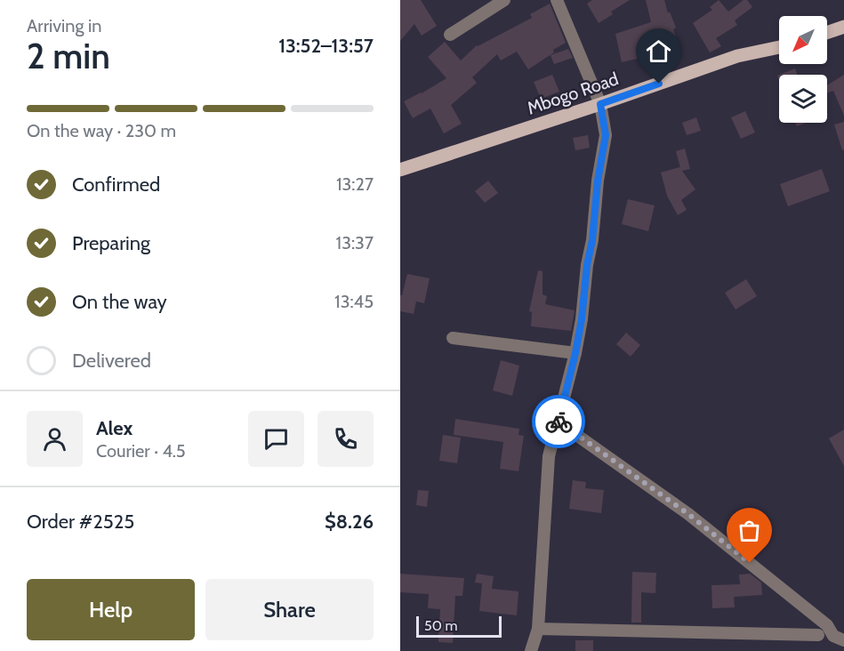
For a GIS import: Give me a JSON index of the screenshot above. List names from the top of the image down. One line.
{"streets":{"main road":["Mbogo Road"]},"scale_bar":"50 m","north":"bottom left","page":{"heading":["2 min","Arriving in","13:52–13:57"],"panel":["Alex","Courier · 4.5","Order #2525","$8.26"],"bar":"On the way · 230 m","list":[["Confirmed","13:27"],["Preparing","13:37"],["On the way","13:45"],"Delivered"],"buttons":["Help","Share"],"scale":"50 m"}}
